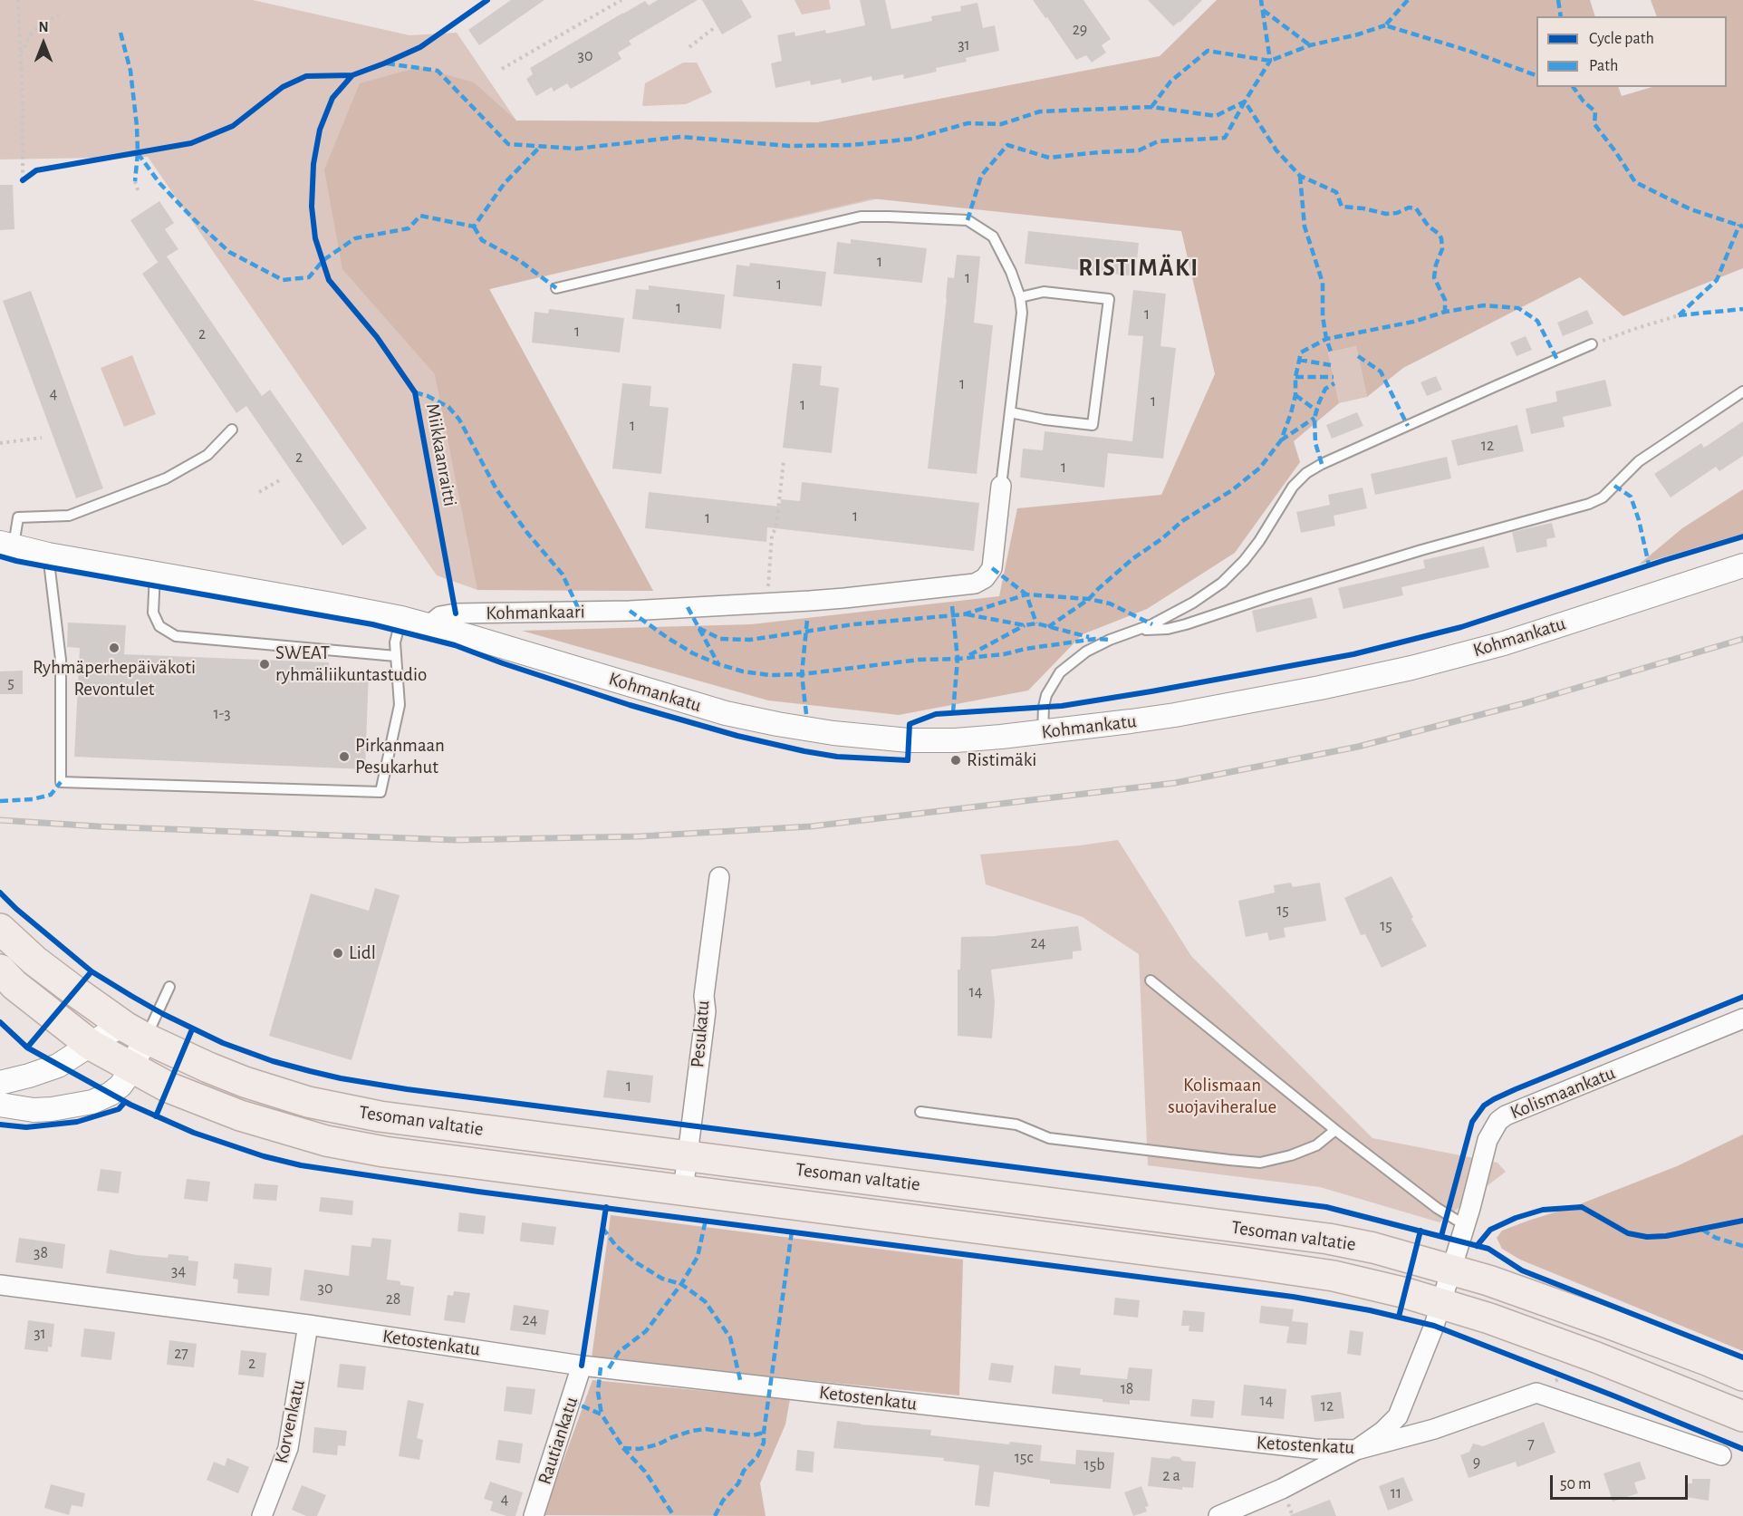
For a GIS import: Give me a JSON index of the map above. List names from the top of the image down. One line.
{"streets":{"main road":["Tesoman valtatie"],"street":["Kohmankaari","Kohmankatu","Pesukatu","Kolismaankatu","Ketostenkatu","Korvenkatu","Rautiankatu"],"cycle path":["Miikkaanraitti"]},"crossings":[["Kohmankaari","Kohmankatu"],["Pesukatu","Tesoman valtatie"],["Kolismaankatu","Tesoman valtatie"],["Kolismaankatu","Ketostenkatu"],["Ketostenkatu","Korvenkatu"],["Ketostenkatu","Rautiankatu"]],"districts":["RISTIMÄKI"],"parks":["Kolismaan suojaviheralue"],"places":["Ryhmäperhepäiväkoti Revontulet","SWEAT ryhmäliikuntastudio","Pirkanmaan Pesukarhut","Ristimäki","Lidl"],"house_numbers":["29","31","30","1","1","1","1","1","1","2","1","4","1","1","1","12","2","1","1","1","5","1-3","15","15","24","14","1","38","34","30","28","24","31","27","2","18","14","12","7","15c","9","15b","2 a","11","4"],"legend":["Cycle path","Path"],"scale_bar":"50 m","north":"top"}
